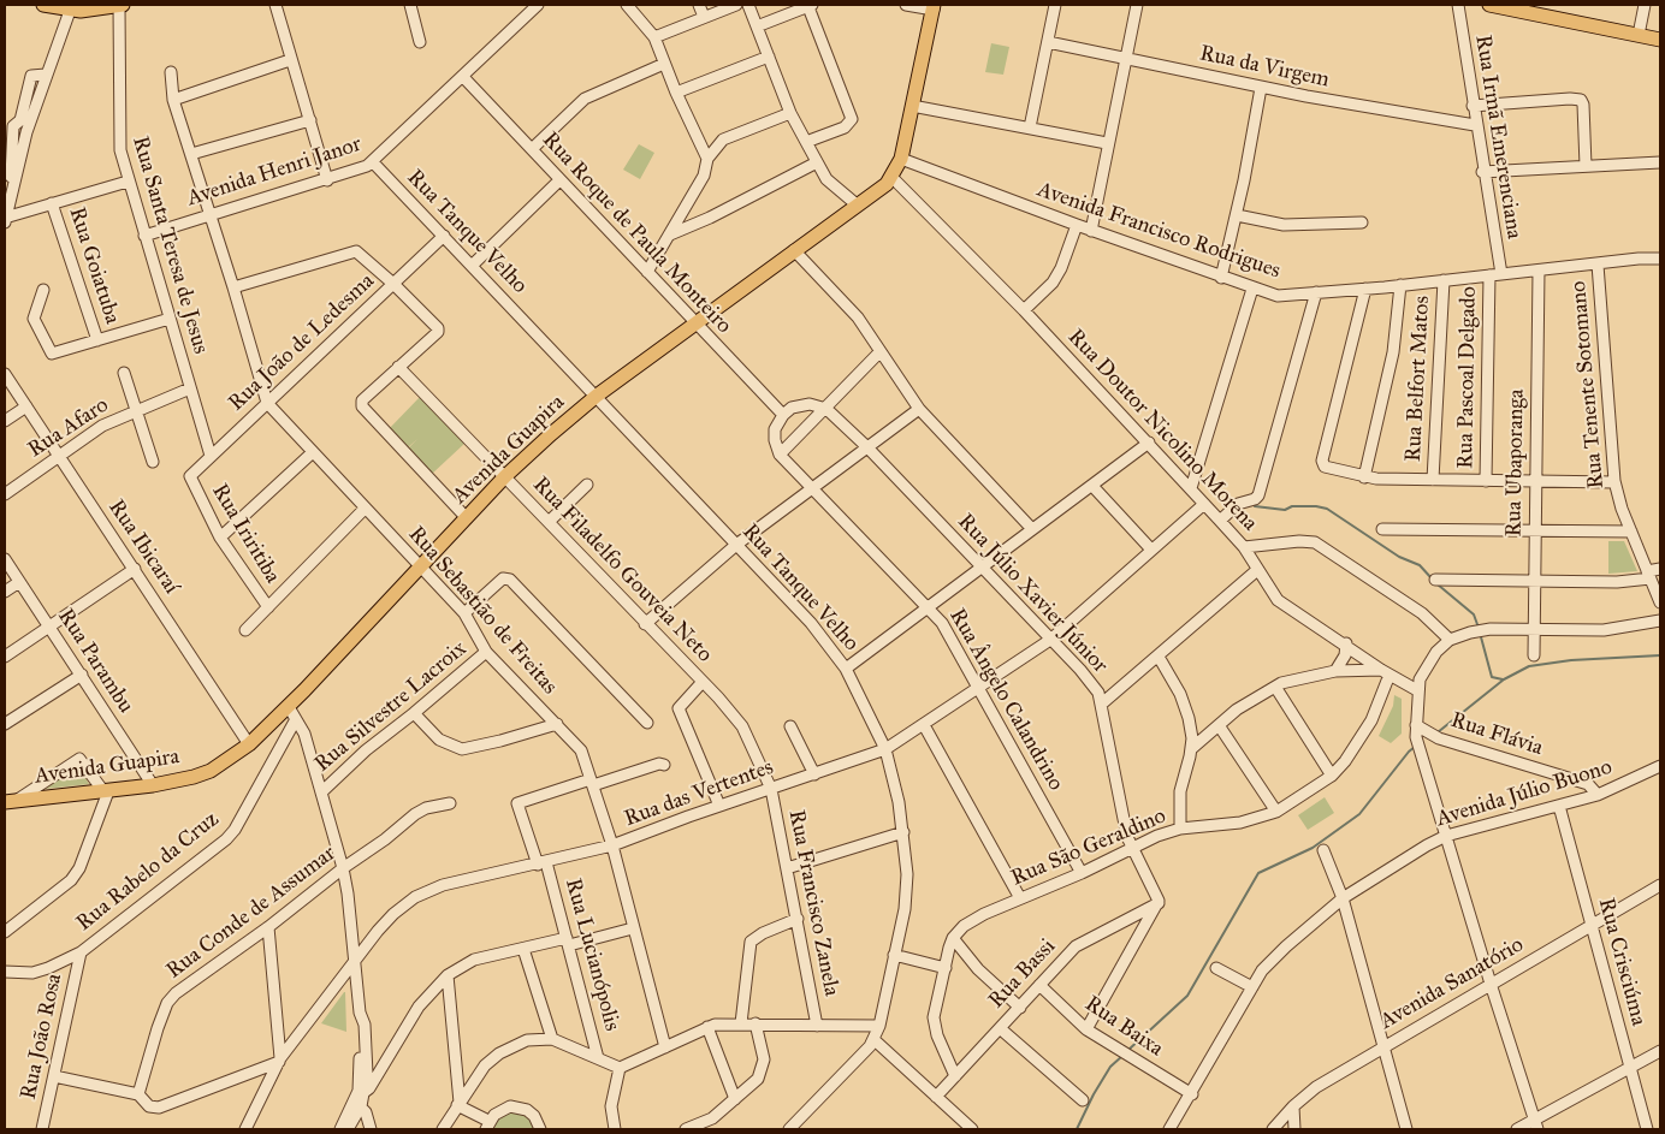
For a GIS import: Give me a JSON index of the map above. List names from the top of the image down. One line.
{"streets":{"main road":["Avenida Guapira"],"street":["Rua da Virgem","Rua Irmã Emerenciana","Avenida Henri Janor","Avenida Francisco Rodrigues","Rua Tanque Velho","Rua Roque de Paula Monteiro","Rua Santa Teresa de Jesus","Rua Goiatuba","Rua João de Ledesma","Rua Pascoal Delgado","Rua Belfort Matos","Rua Tenente Sotomano","Rua Afaro","Rua Doutor Nicolino Morena","Rua Ubaporanga","Rua Iriritiba","Rua Ibicaraí","Rua Filadelfo Gouveia Neto","Rua Júlio Xavier Júnior","Rua Sebastião de Freitas","Rua Parambu","Rua Ângelo Calandrino","Rua Silvestre Lacroix","Rua Flávia","Rua das Vertentes","Avenida Júlio Buono","Rua São Geraldino","Rua Rabelo da Cruz","Rua Francisco Zanela","Rua Conde de Assumar","Rua Lucianópolis","Rua Crisciúma","Rua Bassi","Avenida Sanatório","Rua Baixa","Rua João Rosa"]},"crossings":[["Rua da Virgem","Rua Irmã Emerenciana"],["Rua Irmã Emerenciana","Avenida Francisco Rodrigues"],["Rua Irmã Emerenciana","Rua Pascoal Delgado"],["Avenida Henri Janor","Rua Tanque Velho"],["Avenida Henri Janor","Rua Roque de Paula Monteiro"],["Avenida Henri Janor","Rua Santa Teresa de Jesus"],["Avenida Francisco Rodrigues","Rua Pascoal Delgado"],["Avenida Francisco Rodrigues","Rua Belfort Matos"],["Avenida Francisco Rodrigues","Rua Tenente Sotomano"],["Avenida Francisco Rodrigues","Avenida Guapira"],["Avenida Francisco Rodrigues","Rua Ubaporanga"],["Rua Tanque Velho","Rua João de Ledesma"],["Rua Tanque Velho","Avenida Guapira"],["Rua Tanque Velho","Rua das Vertentes"],["Rua Roque de Paula Monteiro","Avenida Guapira"],["Rua Santa Teresa de Jesus","Rua João de Ledesma"],["Rua Santa Teresa de Jesus","Rua Afaro"],["Rua João de Ledesma","Rua Iriritiba"],["Rua João de Ledesma","Rua Sebastião de Freitas"],["Rua Afaro","Rua Ibicaraí"],["Rua Doutor Nicolino Morena","Avenida Guapira"],["Rua Doutor Nicolino Morena","Rua das Vertentes"],["Rua Doutor Nicolino Morena","Rua São Geraldino"],["Avenida Guapira","Rua Ibicaraí"],["Avenida Guapira","Rua Filadelfo Gouveia Neto"],["Avenida Guapira","Rua Sebastião de Freitas"],["Avenida Guapira","Rua Parambu"],["Avenida Guapira","Rua Rabelo da Cruz"],["Rua Filadelfo Gouveia Neto","Rua das Vertentes"],["Rua Filadelfo Gouveia Neto","Rua Francisco Zanela"],["Rua Júlio Xavier Júnior","Rua das Vertentes"],["Rua Júlio Xavier Júnior","Rua São Geraldino"],["Rua Júlio Xavier Júnior","Rua Bassi"],["Rua Sebastião de Freitas","Rua Silvestre Lacroix"],["Rua Sebastião de Freitas","Rua das Vertentes"],["Rua Sebastião de Freitas","Rua Lucianópolis"],["Rua Ângelo Calandrino","Rua das Vertentes"],["Rua Ângelo Calandrino","Rua São Geraldino"],["Rua Flávia","Avenida Júlio Buono"],["Rua das Vertentes","Rua Francisco Zanela"],["Rua das Vertentes","Rua Lucianópolis"],["Avenida Júlio Buono","Rua Crisciúma"],["Avenida Júlio Buono","Rua Baixa"],["Rua Rabelo da Cruz","Rua João Rosa"],["Rua Crisciúma","Avenida Sanatório"],["Rua Bassi","Rua Baixa"]]}
